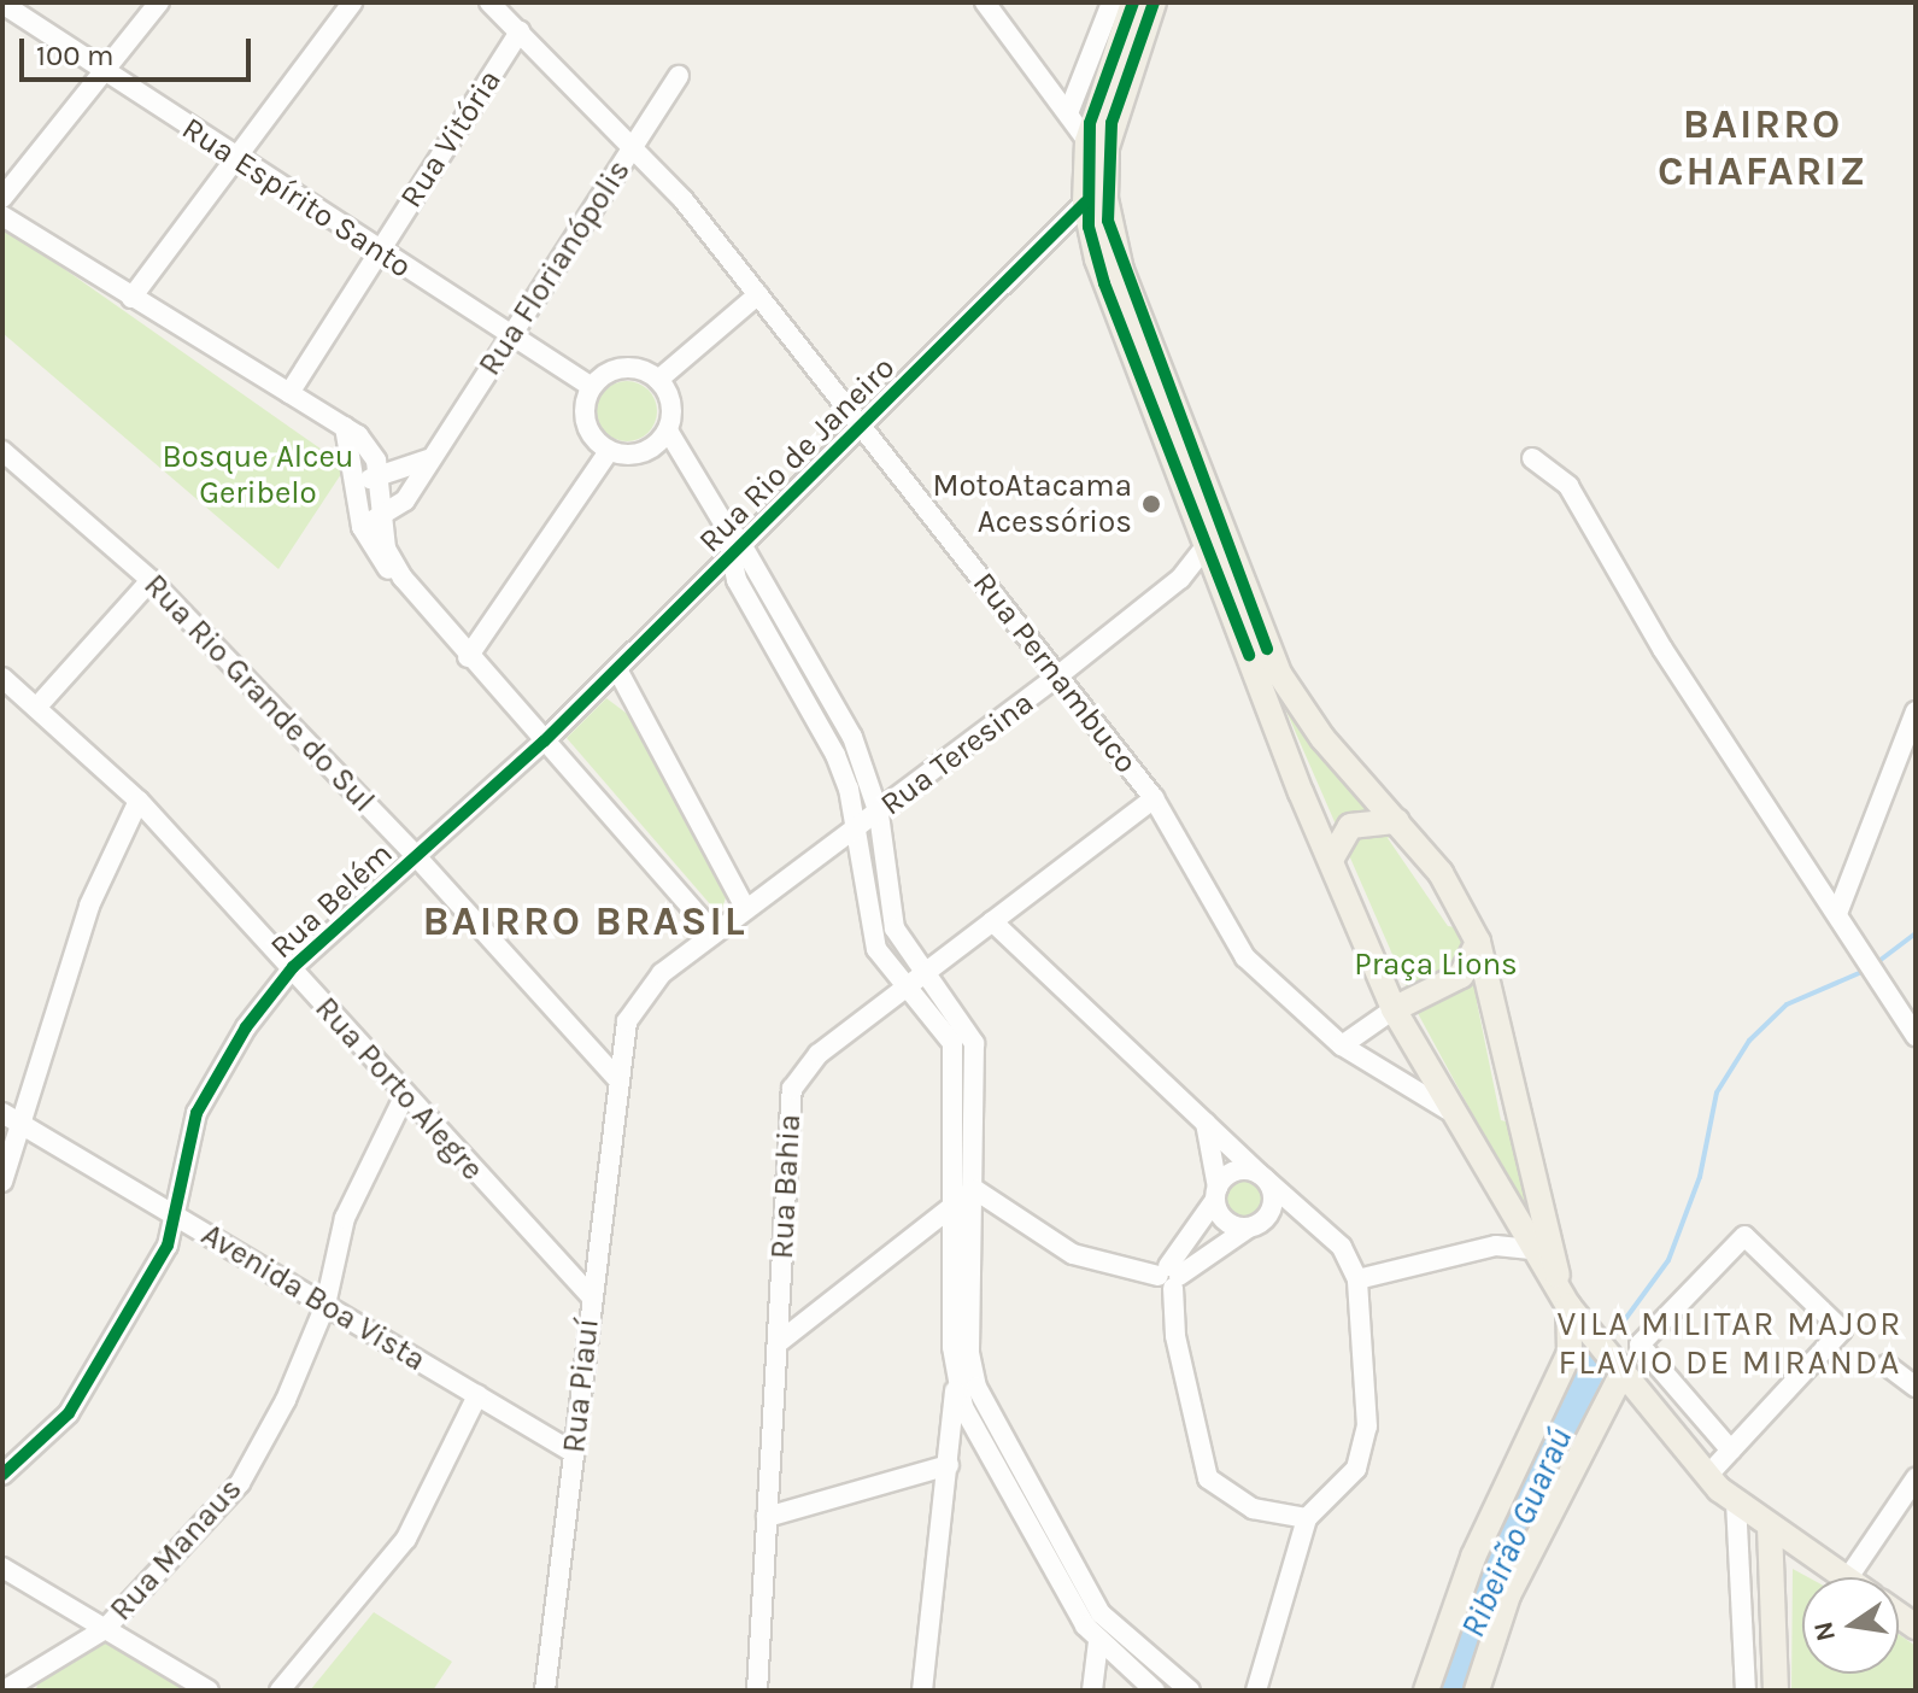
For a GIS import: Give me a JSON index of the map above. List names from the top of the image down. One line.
{"streets":{"street":["Rua Vitória","Rua Espírito Santo","Rua Florianópolis","Rua Rio de Janeiro","Rua Pernambuco","Rua Rio Grande do Sul","Rua Teresina","Rua Belém","Rua Porto Alegre","Rua Bahia","Avenida Boa Vista","Rua Piauí","Rua Manaus"]},"crossings":[["Rua Vitória","Rua Espírito Santo"],["Rua Vitória","Rua Pernambuco"],["Rua Espírito Santo","Rua Florianópolis"],["Rua Florianópolis","Rua Pernambuco"],["Rua Rio de Janeiro","Rua Pernambuco"],["Rua Rio de Janeiro","Rua Belém"],["Rua Pernambuco","Rua Teresina"],["Rua Pernambuco","Rua Bahia"],["Rua Rio Grande do Sul","Rua Teresina"],["Rua Rio Grande do Sul","Rua Belém"],["Rua Rio Grande do Sul","Rua Piauí"],["Rua Teresina","Rua Piauí"],["Rua Belém","Rua Porto Alegre"],["Rua Belém","Avenida Boa Vista"],["Rua Porto Alegre","Rua Piauí"],["Rua Porto Alegre","Rua Manaus"],["Avenida Boa Vista","Rua Piauí"],["Avenida Boa Vista","Rua Manaus"]],"districts":["BAIRRO CHAFARIZ","BAIRRO BRASIL","VILA MILITAR MAJOR FLAVIO DE MIRANDA"],"water":["Ribeirão Guaraú"],"parks":["Bosque Alceu Geribelo","Praça Lions"],"places":["MotoAtacama Acessórios"],"scale_bar":"100 m","north":"left"}
